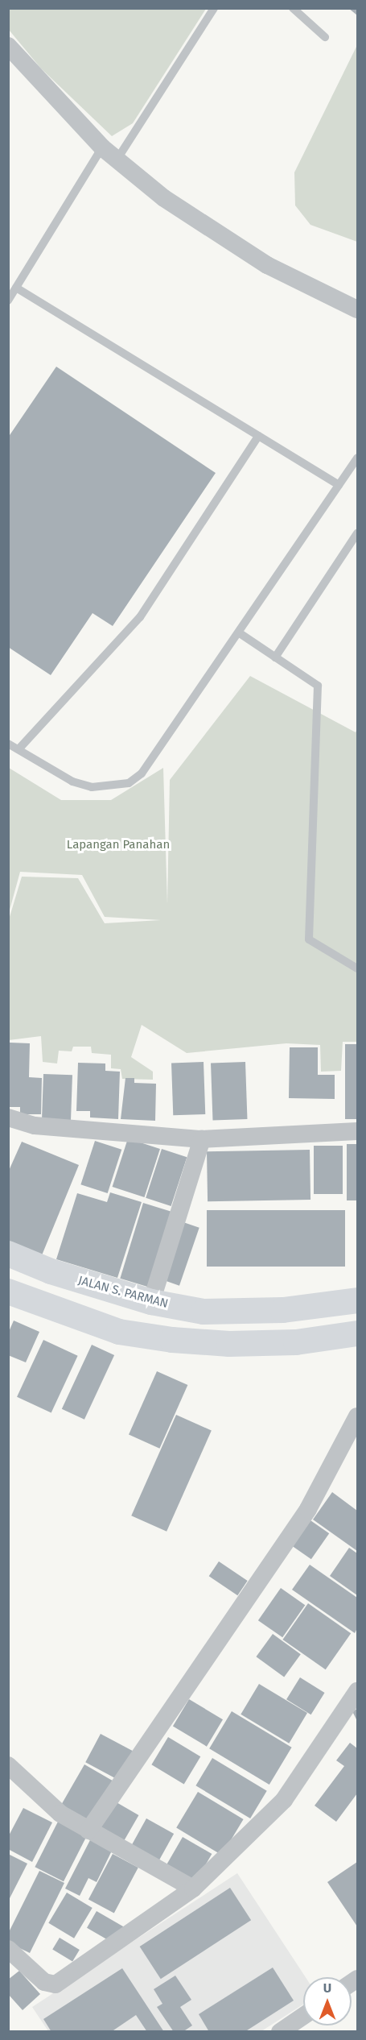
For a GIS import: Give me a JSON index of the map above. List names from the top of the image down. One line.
{"streets":{"main road":["JALAN S. PARMAN"]},"parks":["Lapangan Panahan"],"north":"top"}
